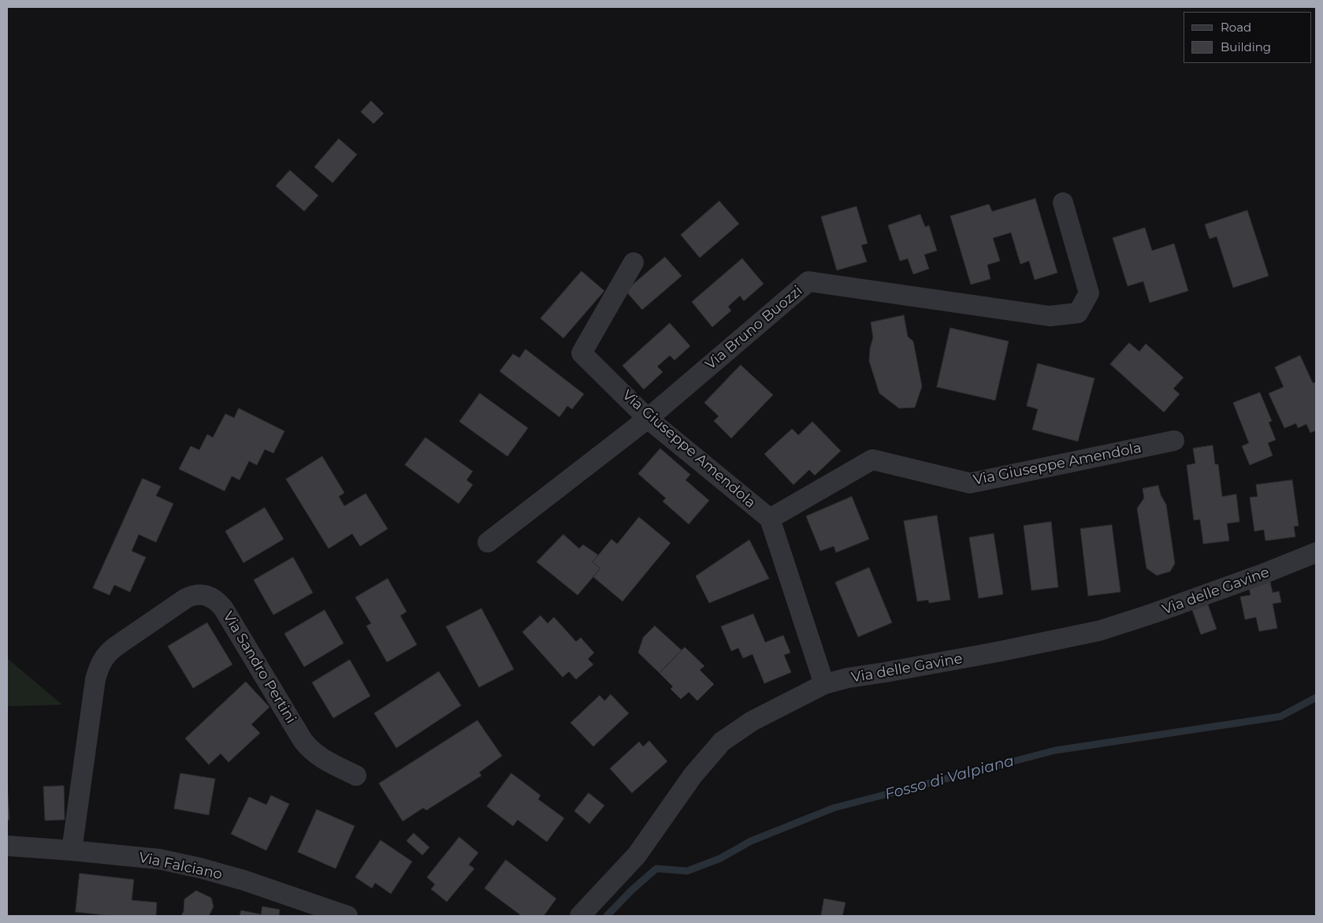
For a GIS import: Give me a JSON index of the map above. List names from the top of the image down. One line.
{"streets":{"street":["Via Bruno Buozzi","Via Giuseppe Amendola","Via delle Gavine","Via Sandro Pertini","Via Falciano"]},"crossings":[["Via Bruno Buozzi","Via Giuseppe Amendola"],["Via Sandro Pertini","Via Falciano"]],"water":["Fosso di Valpiana"],"legend":["Road","Building"]}
